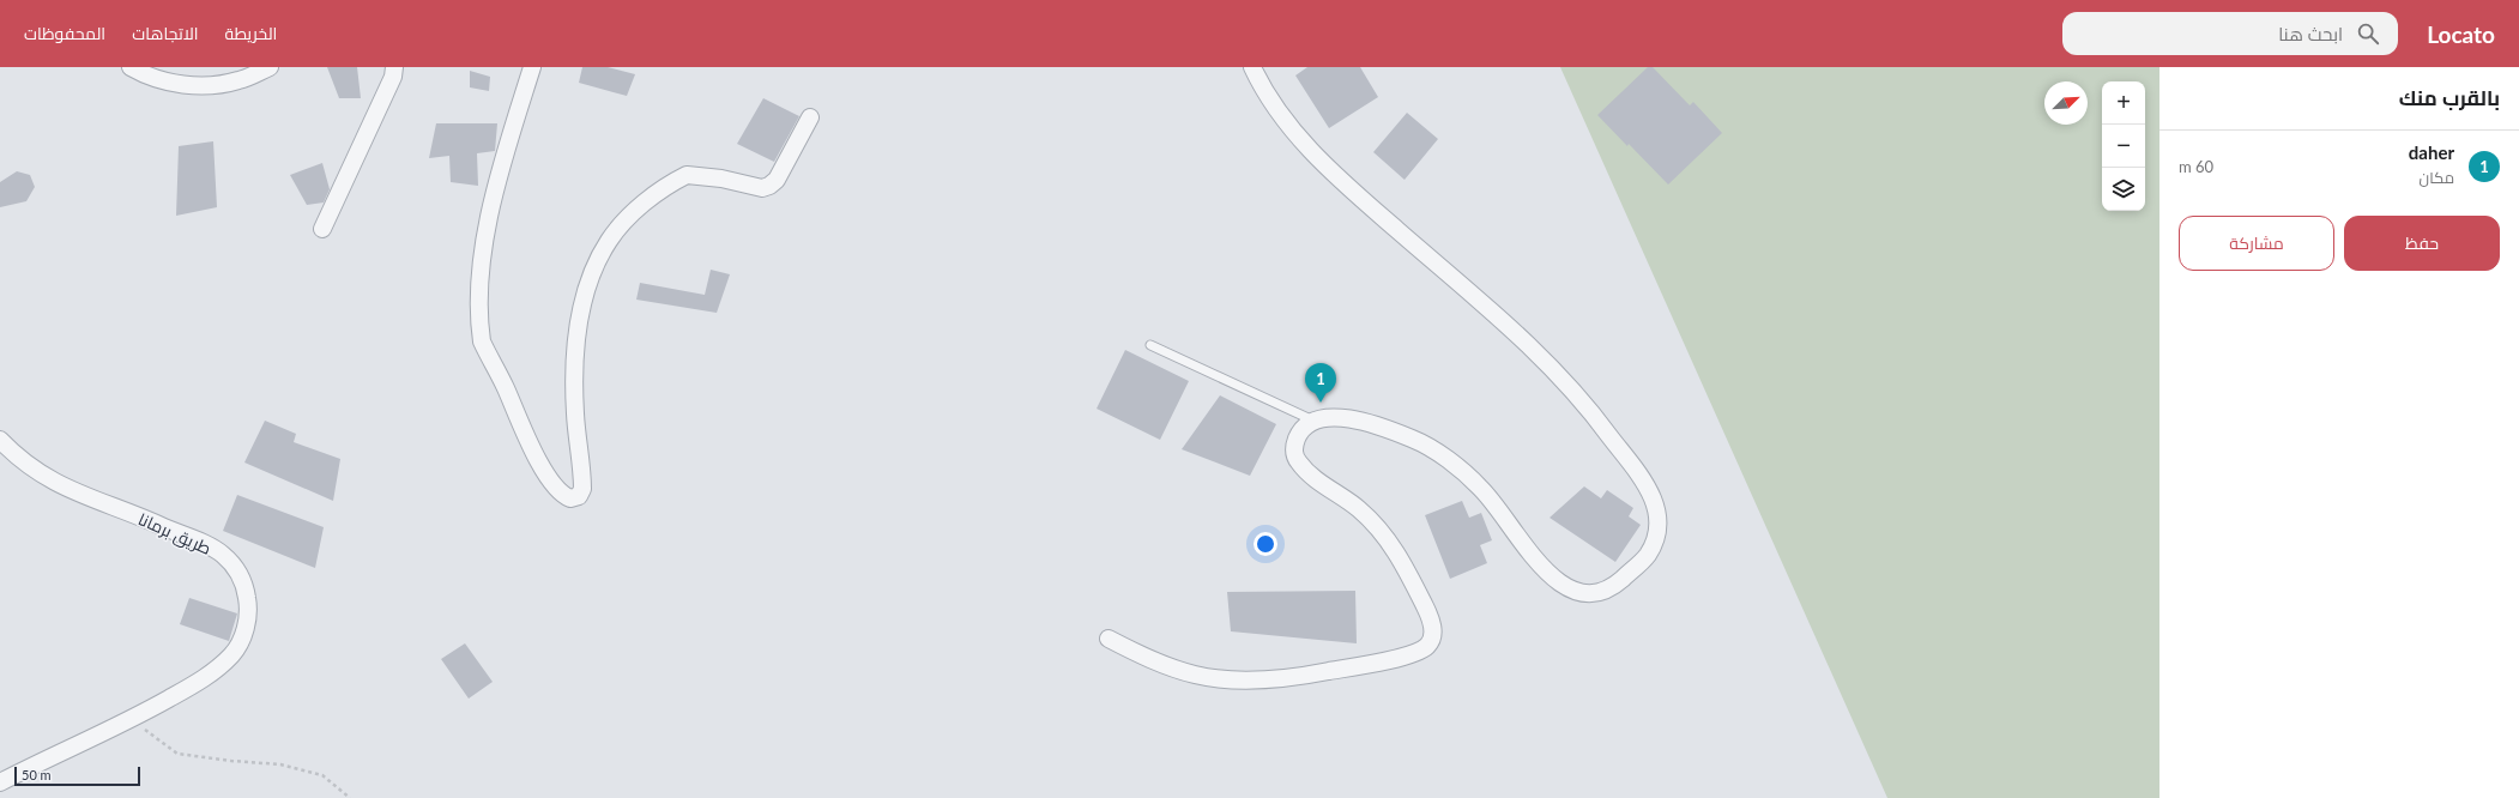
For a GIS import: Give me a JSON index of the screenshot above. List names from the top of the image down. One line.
{"streets":{"street":["طريق برمانا"]},"scale_bar":"50 m","north":"top right","page":{"header":"Locato","search":"ابحث هنا","nav":["الخريطة","الاتجاهات","المحفوظات"],"heading":"بالقرب منك","map_buttons":["+","−"],"list":[{"mark":"1","name":"daher","note":"مكان","value":"60 m"}],"buttons":["حفظ","مشاركة"],"pins":"1","scale":"50 m"}}
